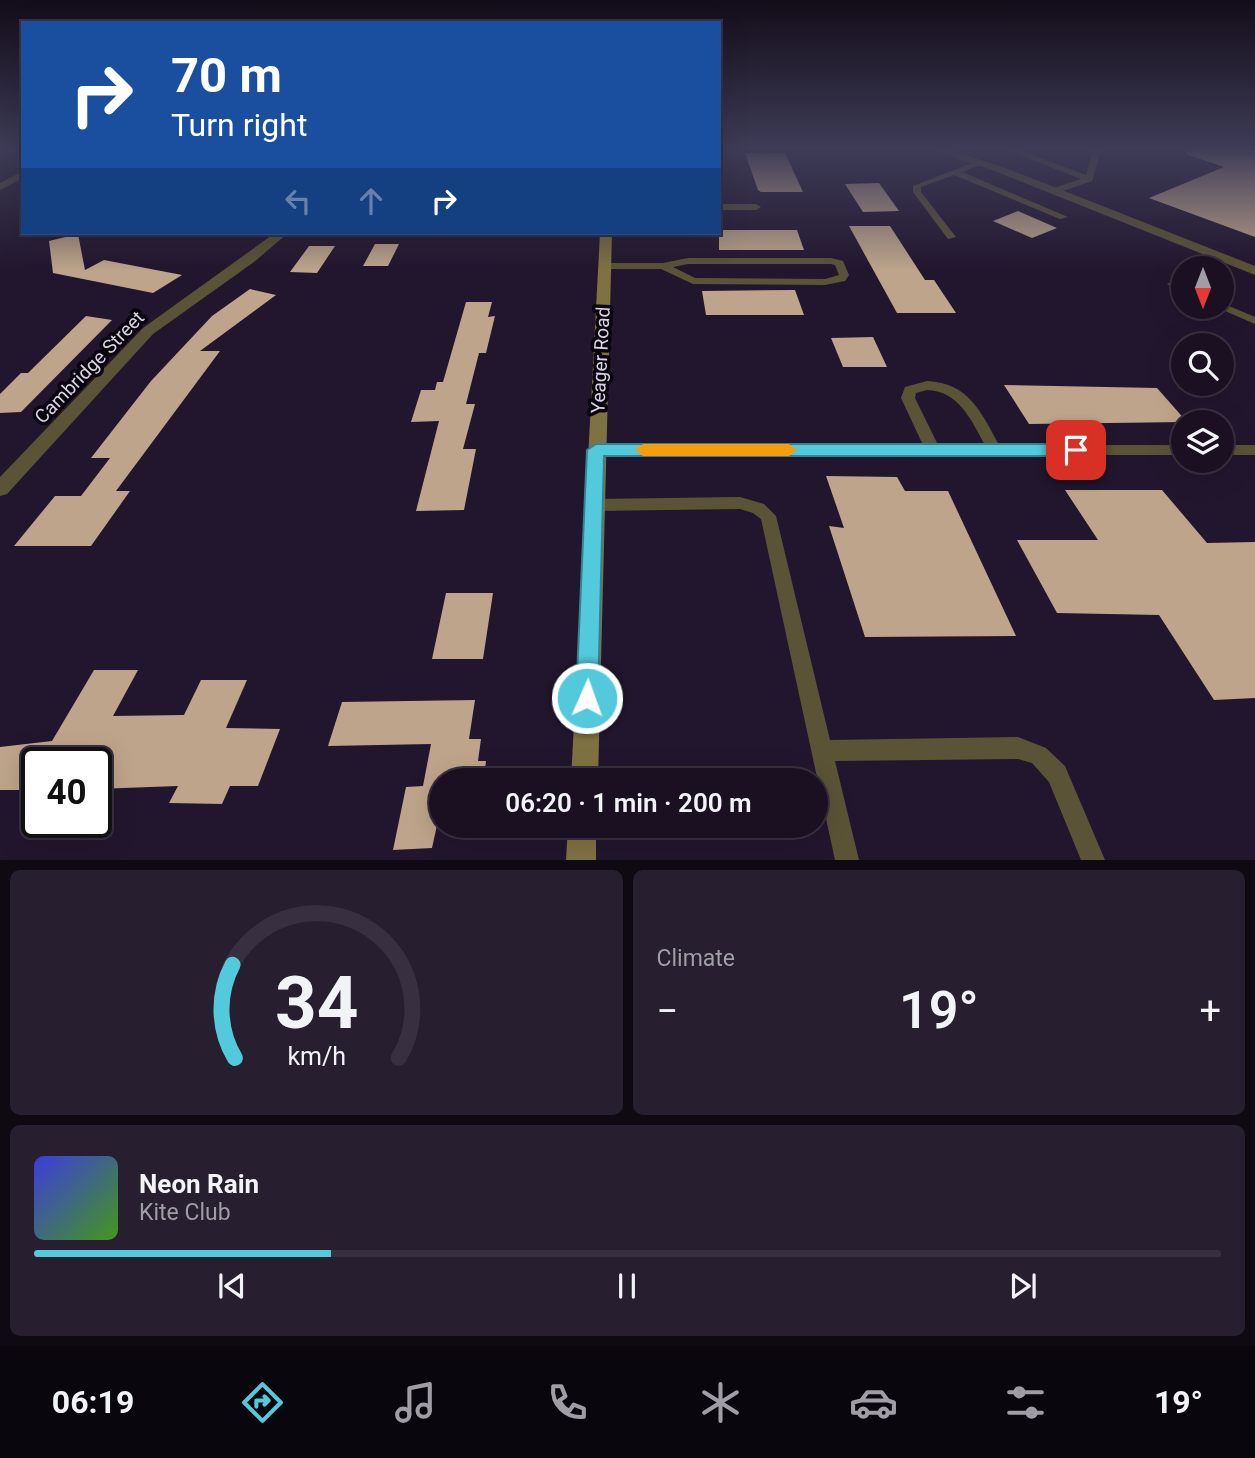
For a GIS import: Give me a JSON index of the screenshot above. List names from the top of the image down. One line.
{"streets":{"street":["Yeager Road","Cambridge Street"]},"north":"bottom","page":{"turn":["70 m","Turn right"],"limit":"40","trip":"06:20 · 1 min · 200 m","tile":"Climate","heat":["−","19°","+"],"song":["Neon Rain","Kite Club"],"tabs":["06:19","19°"],"gauge":["34","km/h"]}}
